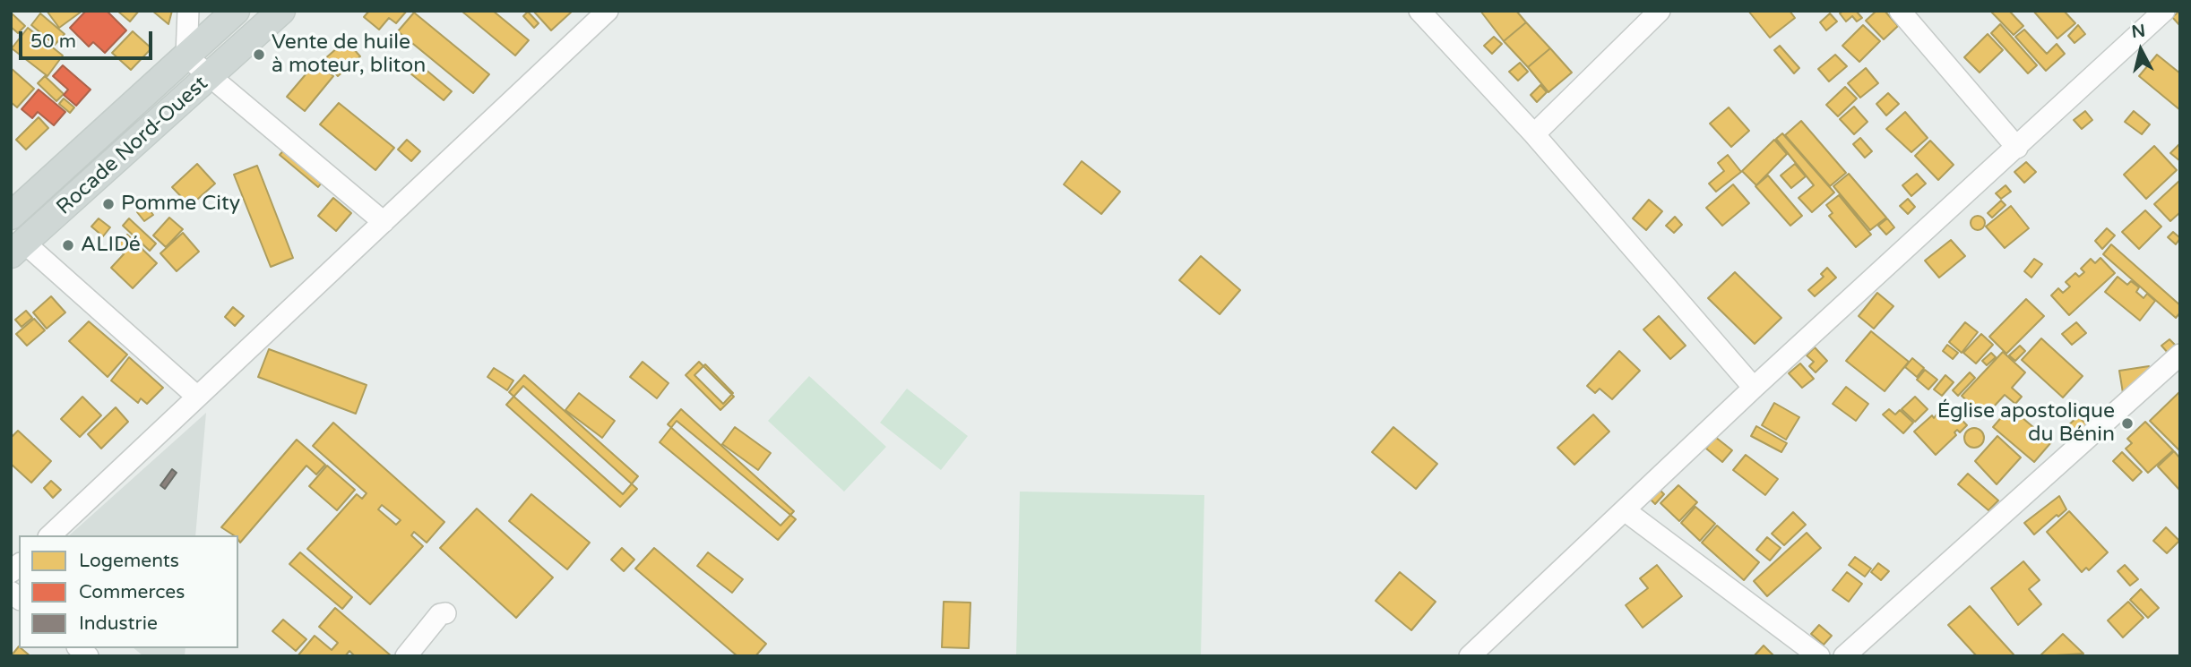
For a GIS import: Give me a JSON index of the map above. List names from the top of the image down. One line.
{"streets":{"main road":["Rocade Nord-Ouest"]},"places":["Vente de huile à moteur, bliton","Pomme City","ALIDé","Église apostolique du Bénin"],"legend":["Logements","Commerces","Industrie"],"scale_bar":"50 m","north":"top"}
